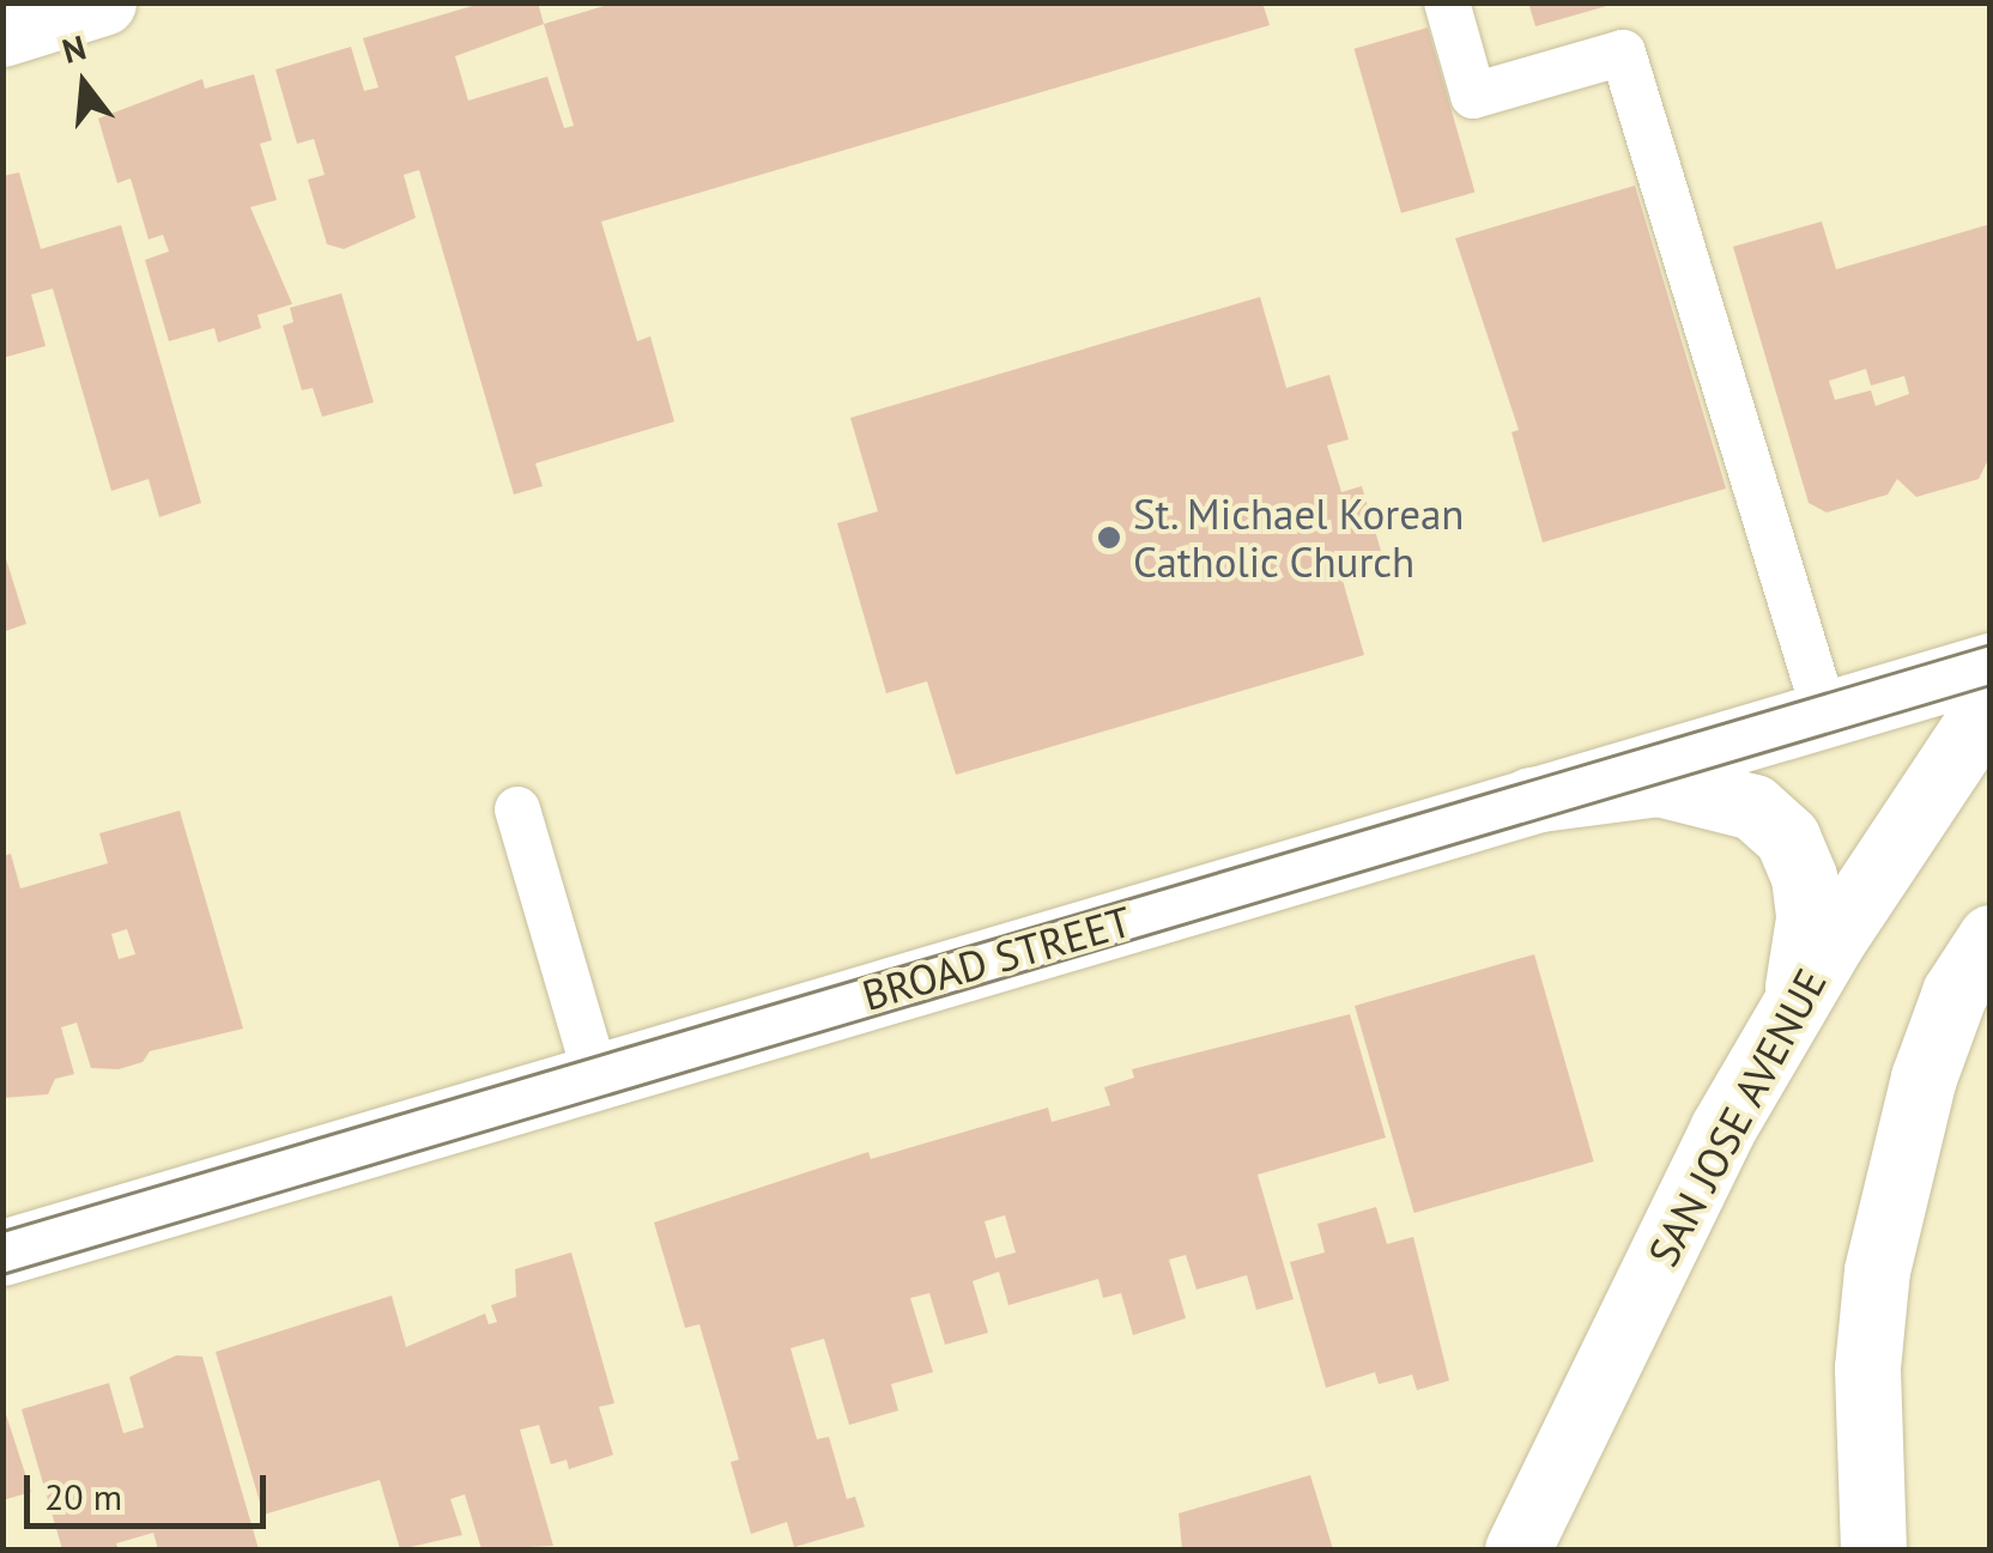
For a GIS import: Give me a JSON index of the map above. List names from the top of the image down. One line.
{"streets":{"main road":["BROAD STREET","SAN JOSE AVENUE"]},"places":["St. Michael Korean Catholic Church"],"scale_bar":"20 m","north":"top"}
